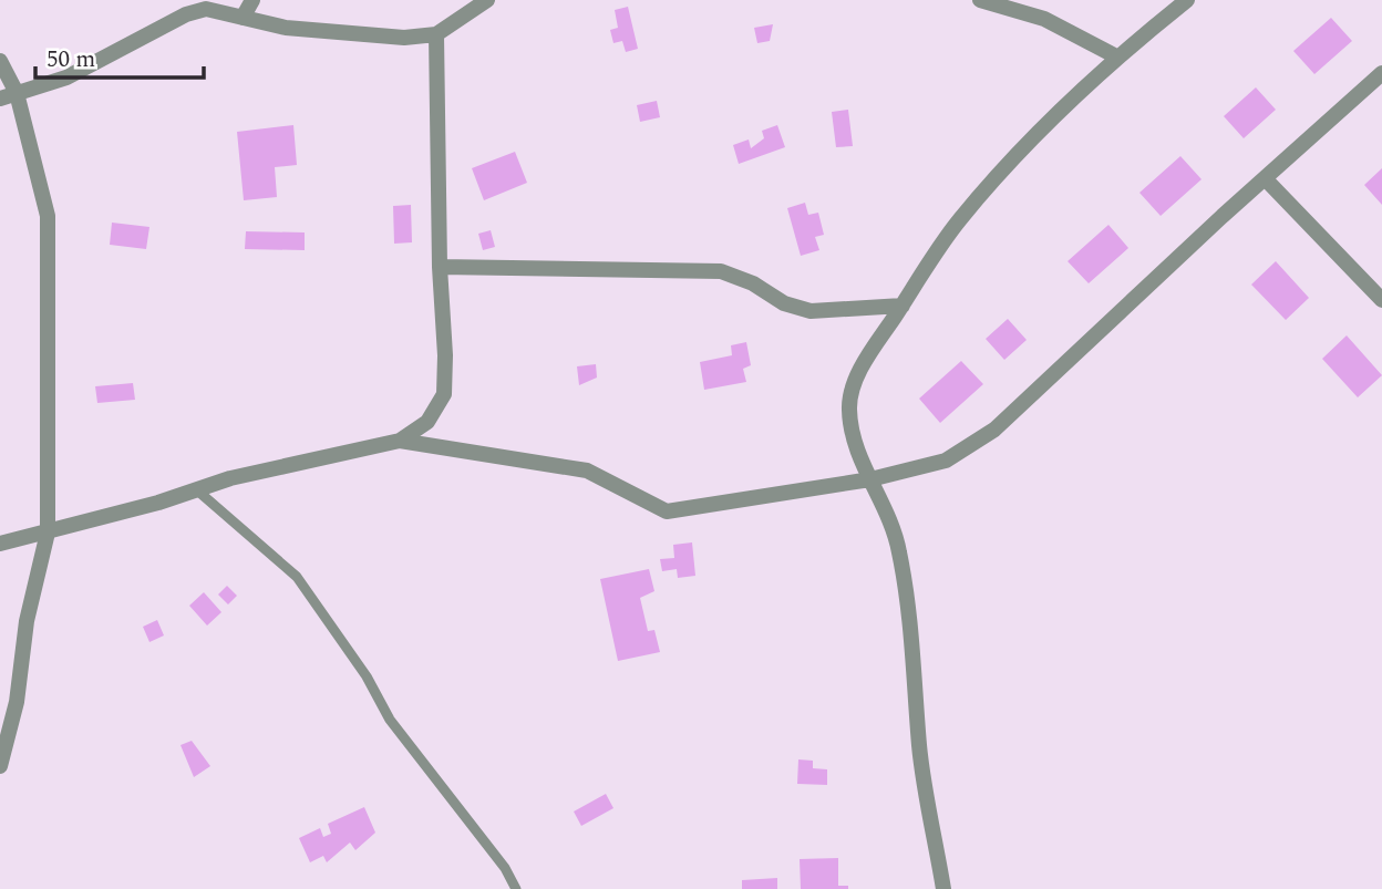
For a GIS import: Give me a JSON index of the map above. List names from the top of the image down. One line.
{"scale_bar":"50 m"}
